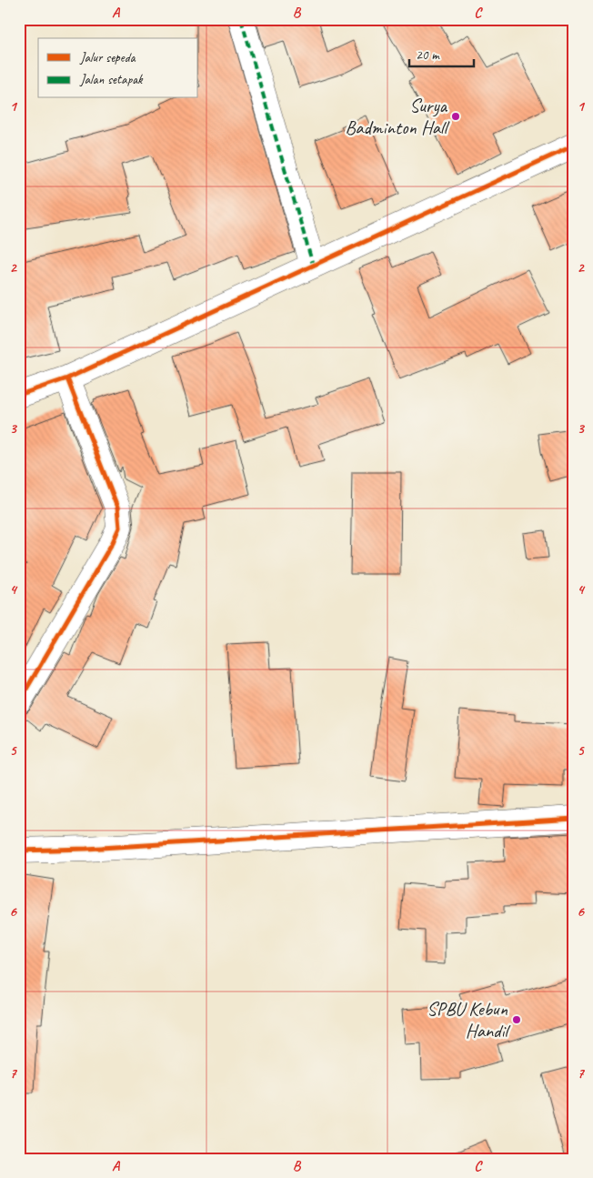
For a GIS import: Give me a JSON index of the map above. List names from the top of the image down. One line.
{"places":["Surya Badminton Hall","SPBU Kebun Handil"],"legend":["Jalur sepeda","Jalan setapak"],"scale_bar":"20 m","grid":{"columns":["A","B","C"],"rows":["1","2","3","4","5","6","7"]}}
